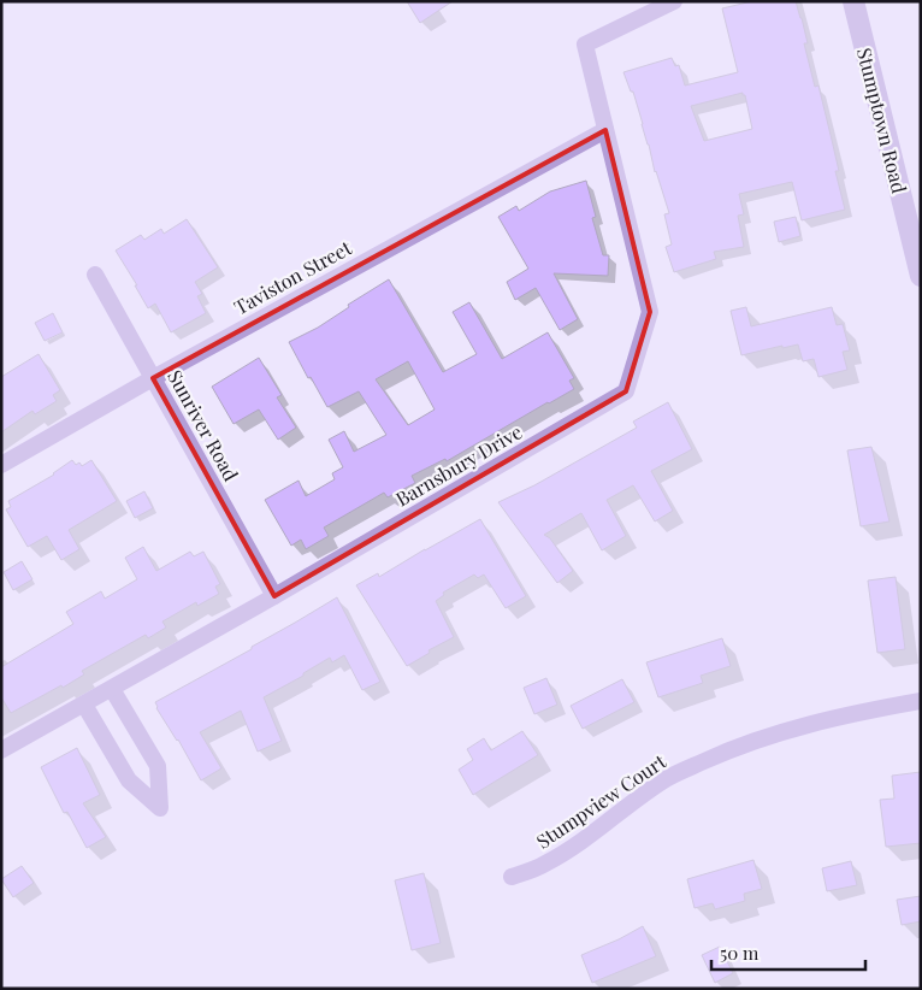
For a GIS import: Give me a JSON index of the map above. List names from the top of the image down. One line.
{"streets":{"street":["Stumptown Road","Taviston Street","Sunriver Road","Barnsbury Drive","Stumpview Court"]},"crossings":[["Taviston Street","Sunriver Road"],["Taviston Street","Barnsbury Drive"],["Sunriver Road","Barnsbury Drive"]],"scale_bar":"50 m"}
